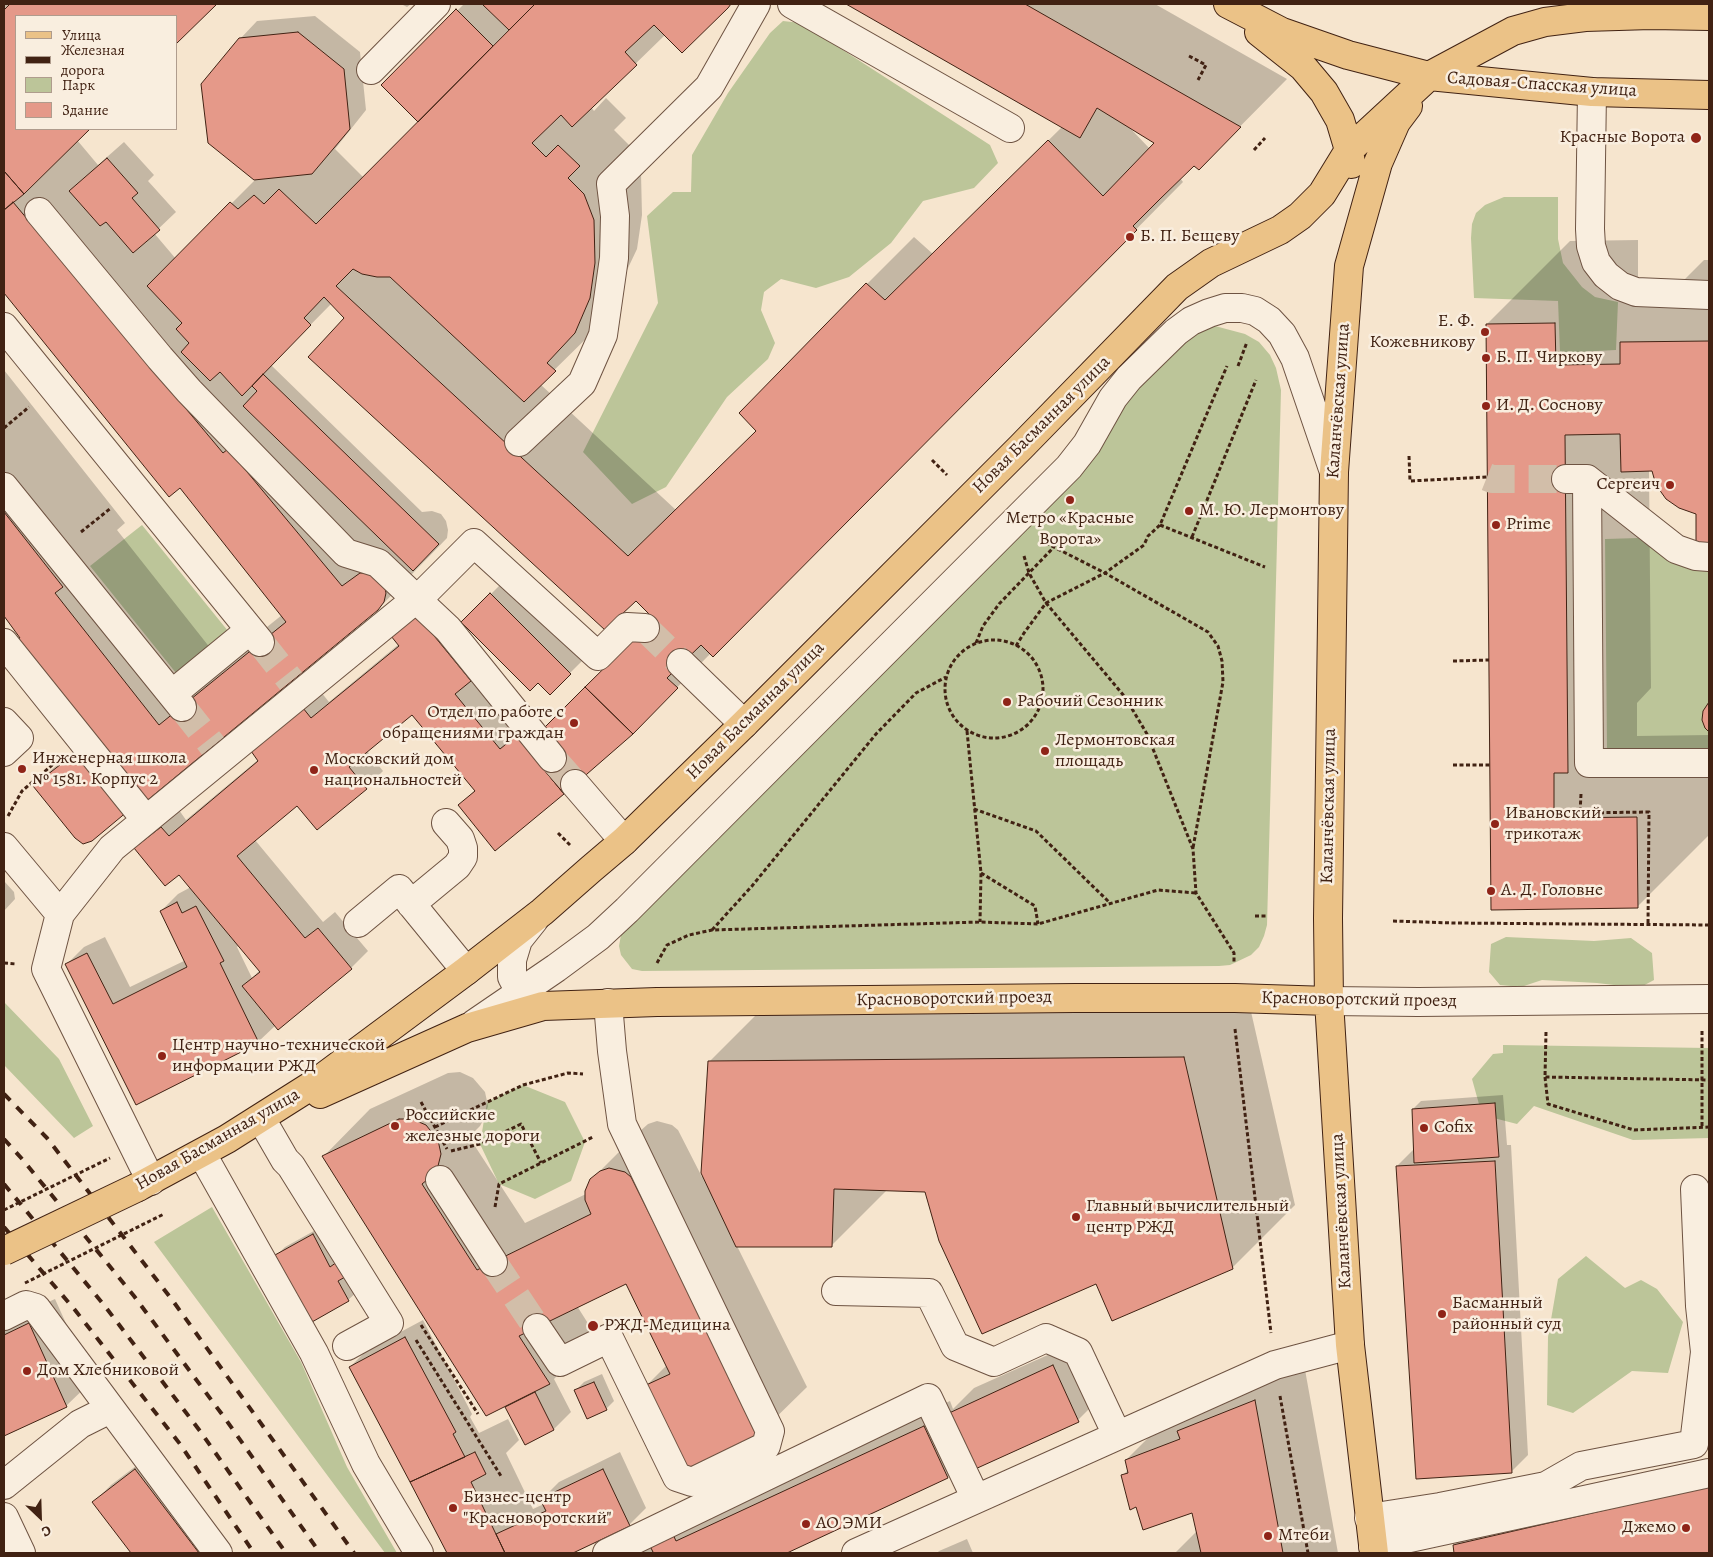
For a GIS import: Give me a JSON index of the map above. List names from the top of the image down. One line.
{"streets":{"main road":["Садовая-Спасская улица","Каланчёвская улица","Новая Басманная улица","Красноворотский проезд"]},"crossings":[["Садовая-Спасская улица","Каланчёвская улица"],["Садовая-Спасская улица","Новая Басманная улица"],["Каланчёвская улица","Новая Басманная улица"],["Каланчёвская улица","Красноворотский проезд"],["Новая Басманная улица","Красноворотский проезд"]],"places":["Красные Ворота","Б. П. Бещеву","Е. Ф. Кожевникову","Б. П. Чиркову","И. Д. Соснову","Сергеич","Метро «Красные Ворота»","М. Ю. Лермонтову","Prime","Рабочий Сезонник","Отдел по работе с обращениями граждан","Лермонтовская площадь","Инженерная школа № 1581. Корпус 2","Московский дом национальностей","Ивановский трикотаж","А. Д. Головне","Центр научно-технической информации РЖД","Российские железные дороги","Cofix","Главный вычислительный центр РЖД","Басманный районный суд","РЖД-Медицина","Дом Хлебниковой","Бизнес-центр \"Красноворотский\"","АО ЭМИ","Джемо","Мтеби"],"legend":["Улица","Железная дорога","Парк","Здание"],"north":"bottom right"}
